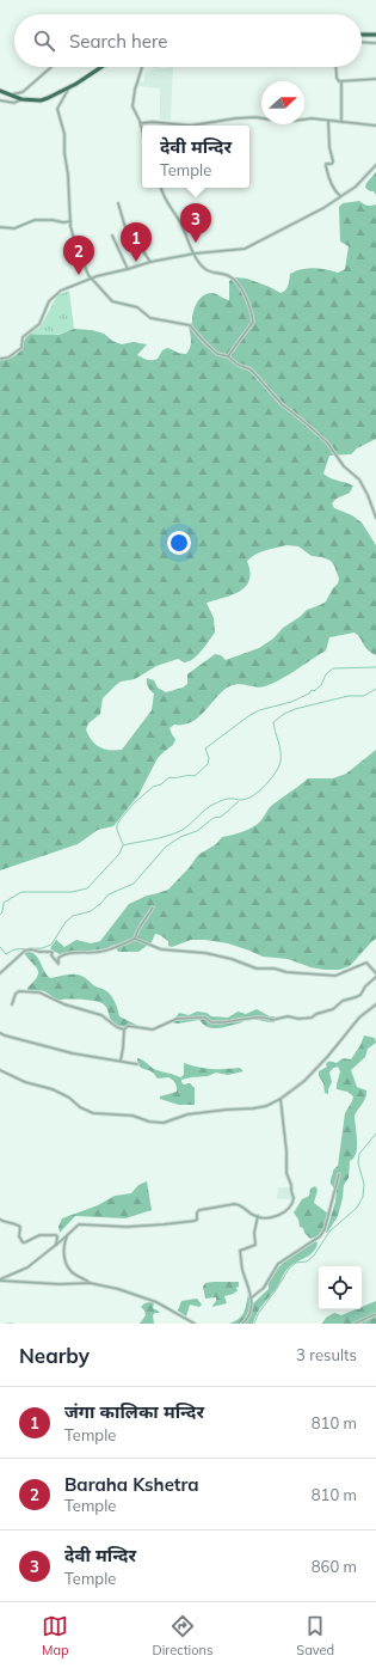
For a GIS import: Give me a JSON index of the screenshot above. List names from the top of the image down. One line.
{"north":"right","page":{"search":"Search here","popup":["देवी मन्दिर","Temple"],"pins":["3","1","2"],"heading":["Nearby","3 results"],"list":[{"mark":"1","name":"जंगा कालिका मन्दिर","note":"Temple","value":"810 m"},{"mark":"2","name":"Baraha Kshetra","note":"Temple","value":"810 m"},{"mark":"3","name":"देवी मन्दिर","note":"Temple","value":"860 m"}],"nav":["Map","Directions","Saved"]}}
